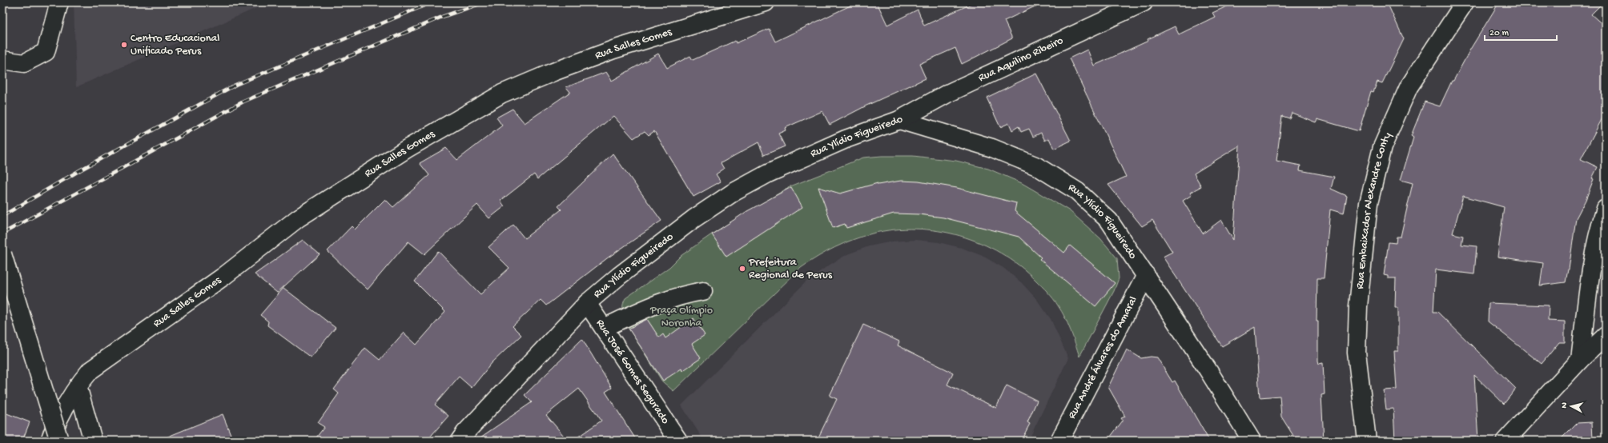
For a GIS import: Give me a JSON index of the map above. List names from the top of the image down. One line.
{"streets":{"street":["Rua Salles Gomes","Rua Aquilino Ribeiro","Rua Ylídio Figueiredo","Rua Embaixador Alexandre Conty","Rua André Álvares do Amaral","Rua José Gomes Segurado"]},"crossings":[["Rua Aquilino Ribeiro","Rua Ylídio Figueiredo"],["Rua Ylídio Figueiredo","Rua André Álvares do Amaral"],["Rua Ylídio Figueiredo","Rua José Gomes Segurado"]],"parks":["Praça Olímpio Noronha"],"places":["Centro Educacional Unificado Perus","Prefeitura Regional de Perus"],"scale_bar":"20 m","north":"left"}
